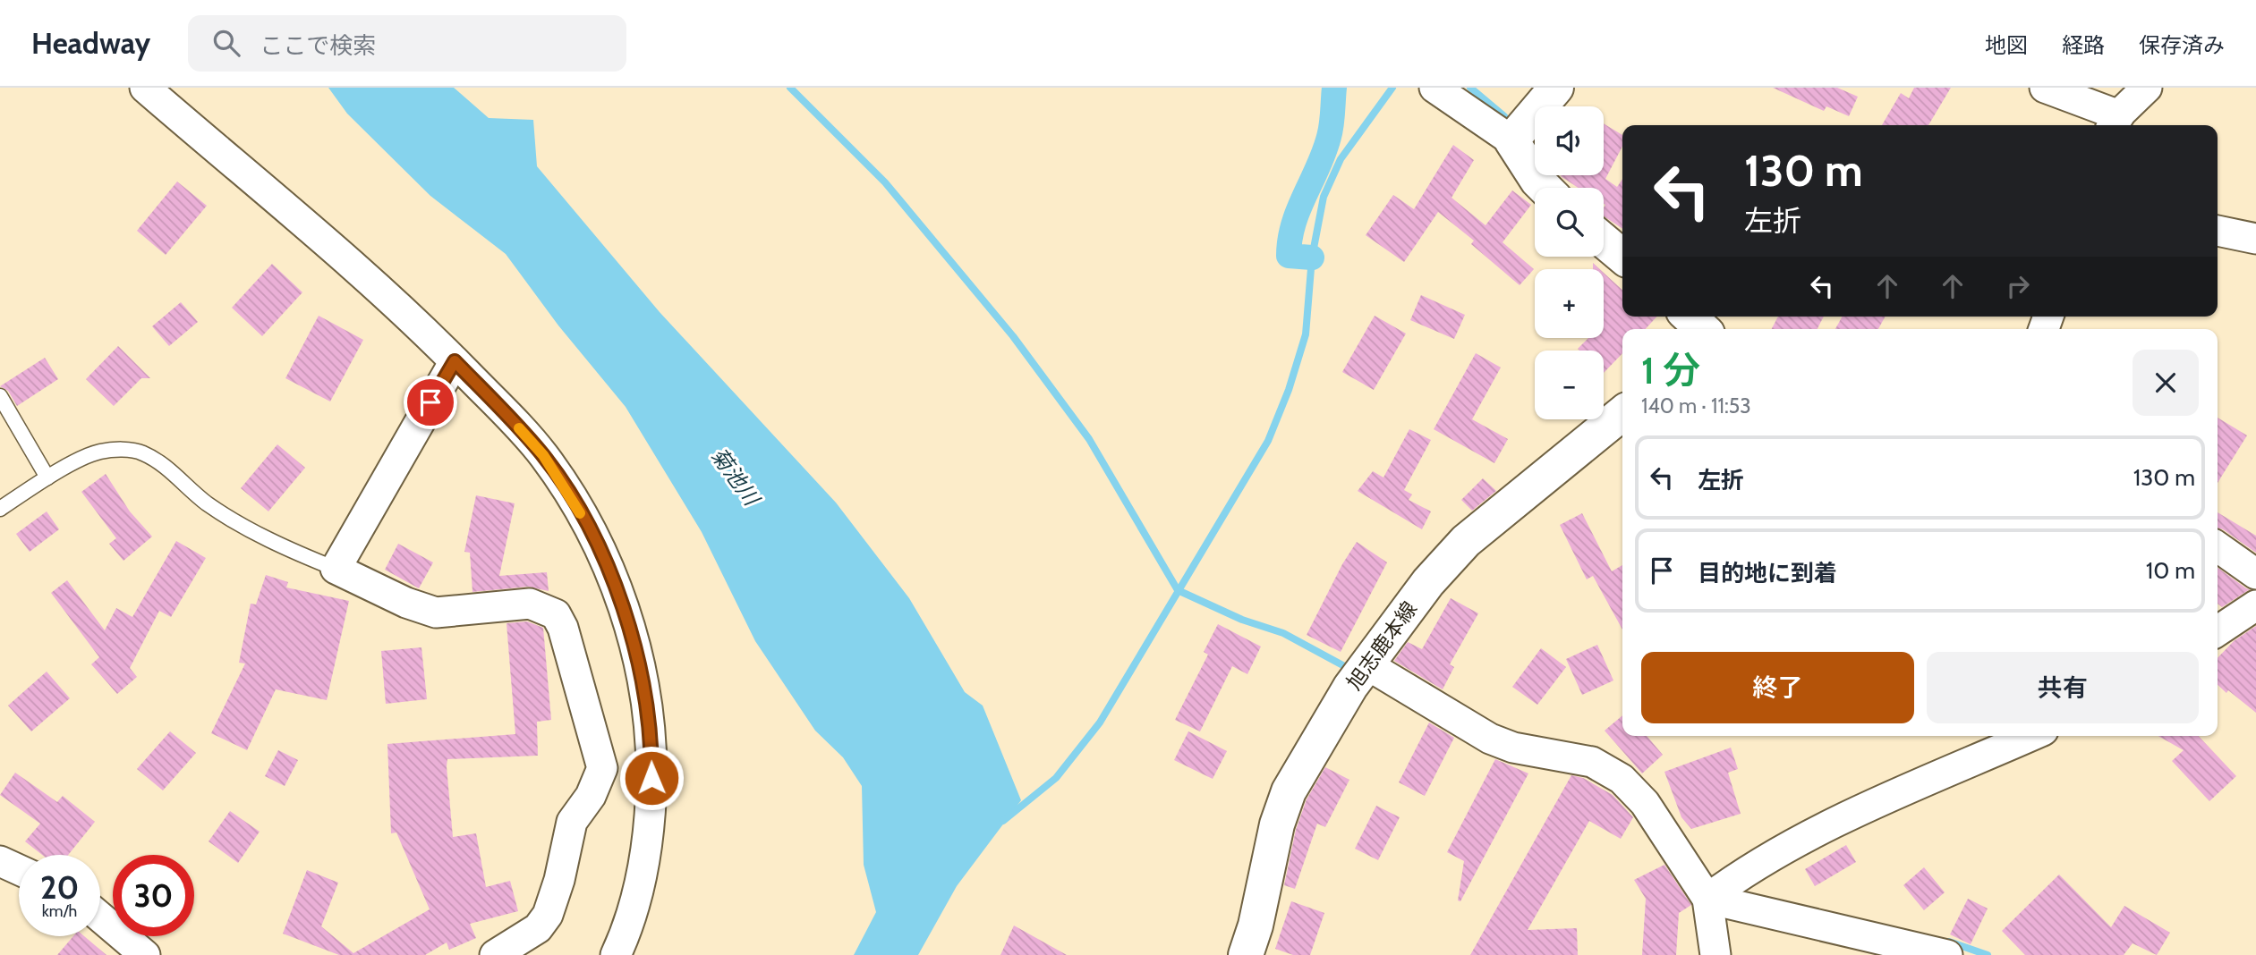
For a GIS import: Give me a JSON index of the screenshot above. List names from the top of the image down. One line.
{"streets":{"main road":["旭志鹿本線"]},"water":["菊池川"],"page":{"header":"Headway","search":"ここで検索","nav":["地図","経路","保存済み"],"map_buttons":["+","−"],"turn":["130 m","左折"],"heading":["1 分","140 m · 11:53"],"list":[{"name":"左折","value":"130 m"},{"name":"目的地に到着","value":"10 m"}],"buttons":["終了","共有"],"speed":"20 km/h","limit":"30"}}
